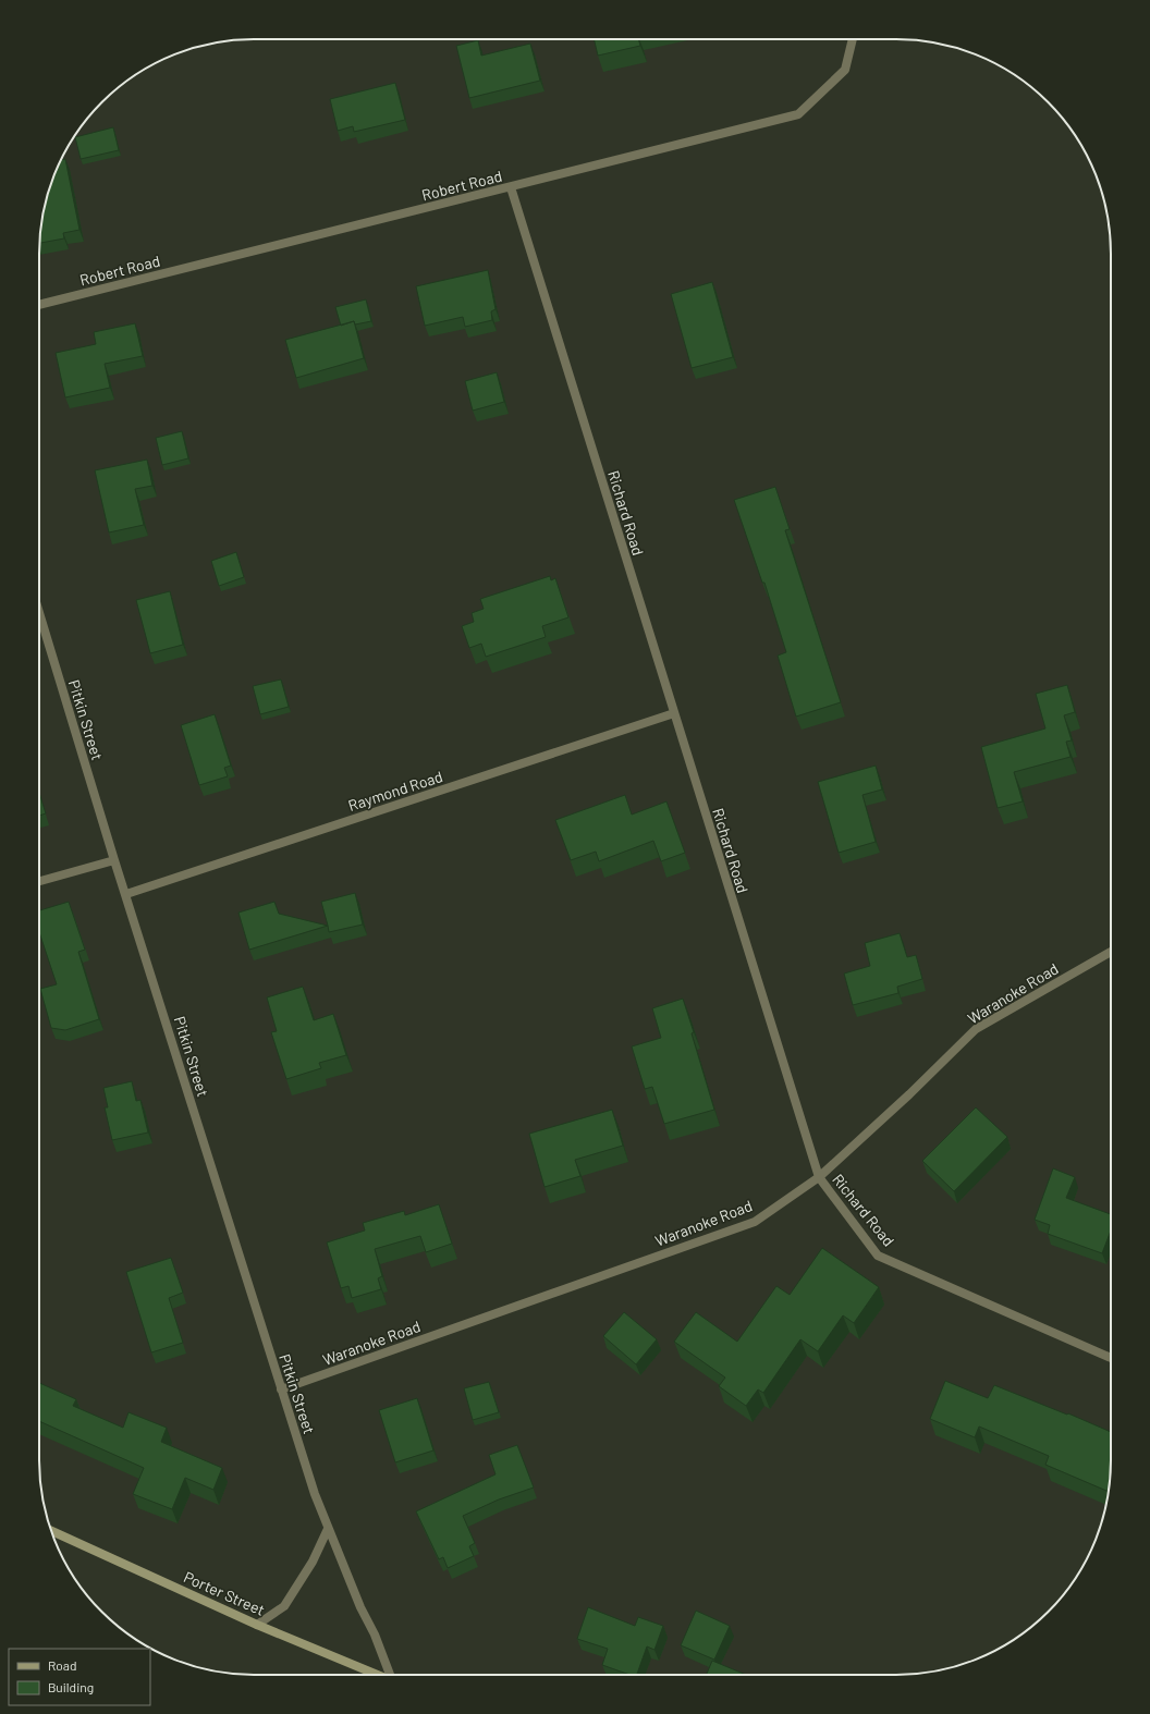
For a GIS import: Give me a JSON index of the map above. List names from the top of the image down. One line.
{"streets":{"street":["Robert Road","Richard Road","Pitkin Street","Raymond Road","Waranoke Road","Porter Street"]},"crossings":[["Robert Road","Richard Road"],["Richard Road","Raymond Road"],["Richard Road","Waranoke Road"],["Pitkin Street","Raymond Road"],["Pitkin Street","Waranoke Road"]],"legend":["Road","Building"]}
